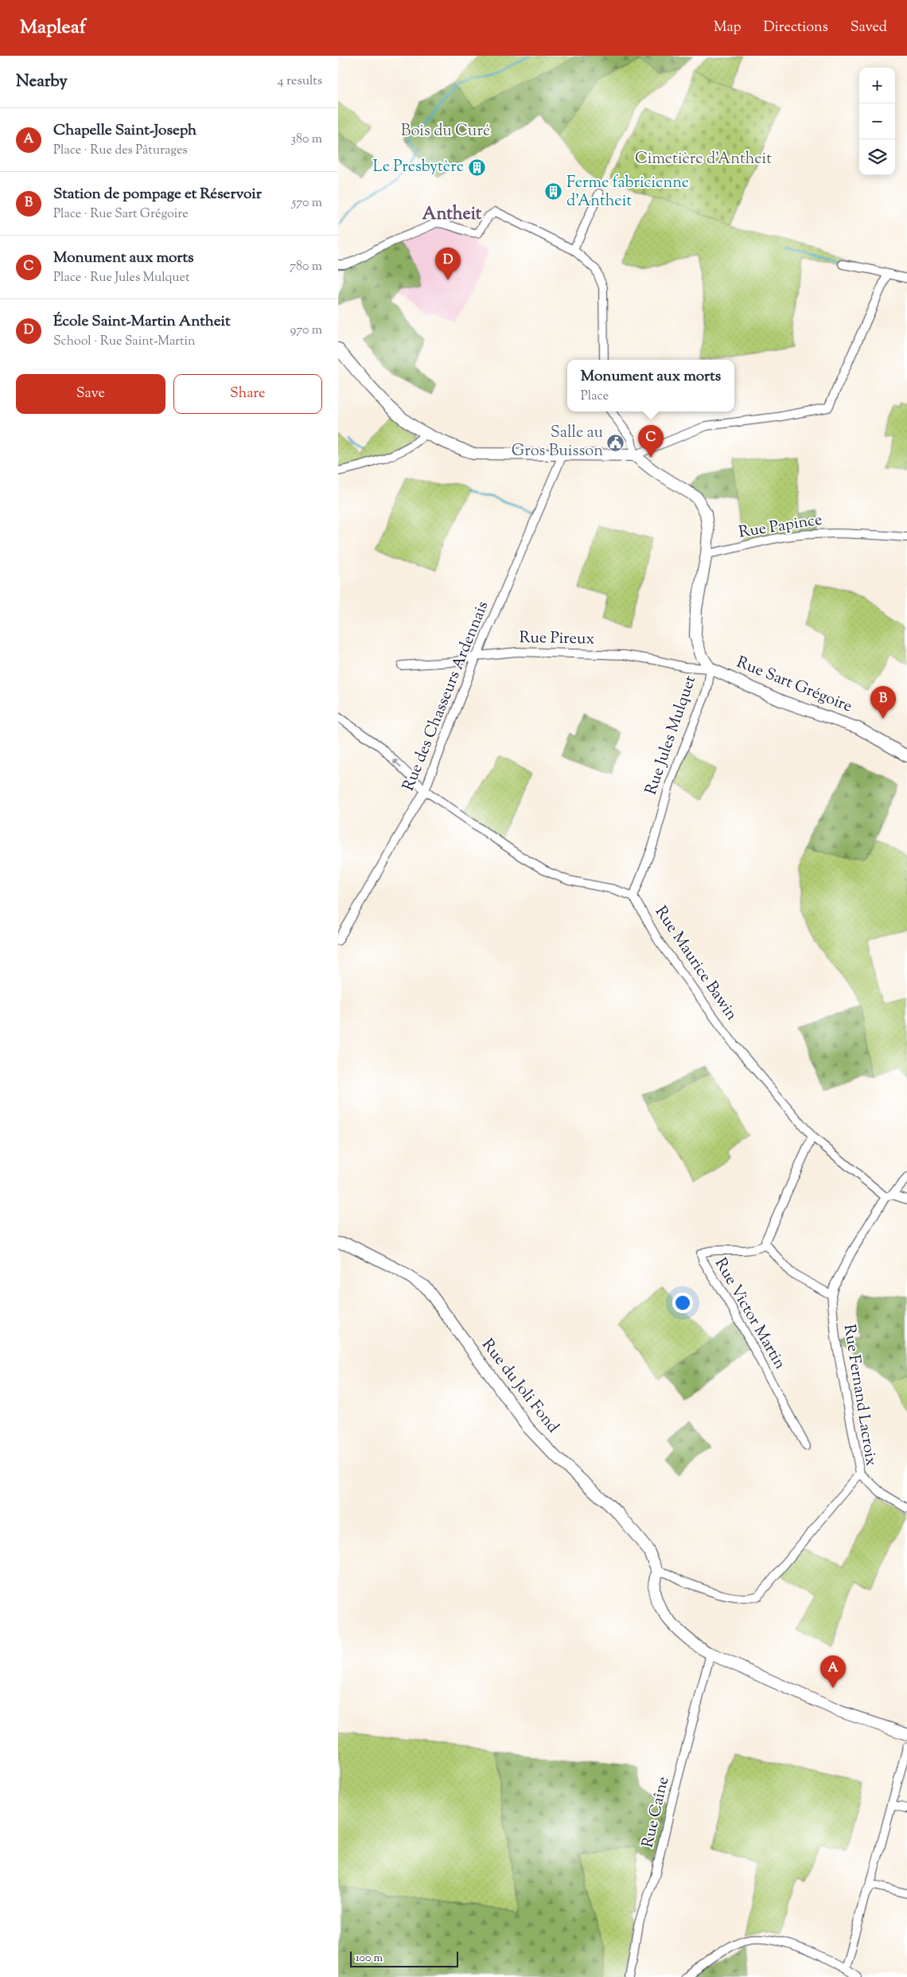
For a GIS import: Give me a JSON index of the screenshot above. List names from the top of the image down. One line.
{"streets":{"street":["Rue Papince","Rue Pireux","Rue Sart Grégoire","Rue des Chasseurs Ardennais","Rue Jules Mulquet","Rue Maurice Bawin","Rue Victor Martin","Rue du Joli Fond","Rue Fernand Lacroix","Rue Caîne"]},"crossings":[["Rue Papince","Rue Jules Mulquet"],["Rue Pireux","Rue Sart Grégoire"],["Rue Pireux","Rue des Chasseurs Ardennais"],["Rue Pireux","Rue Jules Mulquet"],["Rue Sart Grégoire","Rue Jules Mulquet"],["Rue Jules Mulquet","Rue Maurice Bawin"],["Rue Maurice Bawin","Rue Fernand Lacroix"],["Rue du Joli Fond","Rue Fernand Lacroix"]],"districts":["Antheit"],"parks":["Bois du Curé","Cimetière d'Antheit"],"places":{"building":["Le Presbytère","Ferme fabricienne d'Antheit"],"public building":["Salle au Gros Buisson"]},"scale_bar":"100 m","page":{"header":"Mapleaf","nav":["Map","Directions","Saved"],"heading":["Nearby","4 results"],"map_buttons":["+","−"],"list":[{"mark":"A","name":"Chapelle Saint-Joseph","note":"Place · Rue des Pâturages","value":"380 m"},{"mark":"B","name":"Station de pompage et Réservoir","note":"Place · Rue Sart Grégoire","value":"570 m"},{"mark":"C","name":"Monument aux morts","note":"Place · Rue Jules Mulquet","value":"780 m"},{"mark":"D","name":"École Saint-Martin Antheit","note":"School · Rue Saint-Martin","value":"970 m"}],"pins":["D","C","B","A"],"popup":["Monument aux morts","Place"],"buttons":["Save","Share"],"scale":"100 m"}}
